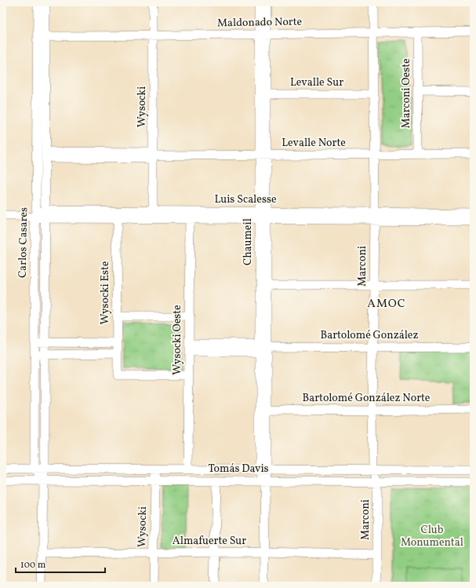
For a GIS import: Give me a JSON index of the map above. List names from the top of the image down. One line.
{"streets":{"street":["Maldonado Norte","Levalle Sur","Marconi Oeste","Wysocki","Levalle Norte","Luis Scalesse","Chaumeil","Carlos Casares","Marconi","Wysocki Este","Bartolomé González","Wysocki Oeste","Bartolomé González Norte","Tomás Davis","Almafuerte Sur"]},"crossings":[["Maldonado Norte","Marconi Oeste"],["Maldonado Norte","Wysocki"],["Maldonado Norte","Chaumeil"],["Maldonado Norte","Carlos Casares"],["Maldonado Norte","Marconi"],["Levalle Sur","Chaumeil"],["Levalle Sur","Marconi"],["Marconi Oeste","Levalle Norte"],["Wysocki","Levalle Norte"],["Wysocki","Luis Scalesse"],["Wysocki","Tomás Davis"],["Wysocki","Almafuerte Sur"],["Levalle Norte","Chaumeil"],["Levalle Norte","Carlos Casares"],["Levalle Norte","Marconi"],["Luis Scalesse","Chaumeil"],["Luis Scalesse","Carlos Casares"],["Luis Scalesse","Marconi"],["Luis Scalesse","Wysocki Este"],["Luis Scalesse","Wysocki Oeste"],["Chaumeil","Bartolomé González"],["Chaumeil","Bartolomé González Norte"],["Chaumeil","Tomás Davis"],["Chaumeil","Almafuerte Sur"],["Carlos Casares","Tomás Davis"],["Carlos Casares","Almafuerte Sur"],["Marconi","Bartolomé González"],["Marconi","Bartolomé González Norte"],["Marconi","Tomás Davis"],["Marconi","Almafuerte Sur"],["Wysocki Este","Wysocki Oeste"],["Bartolomé González","Wysocki Oeste"],["Wysocki Oeste","Tomás Davis"]],"districts":["AMOC"],"parks":["Club Monumental"],"scale_bar":"100 m"}
